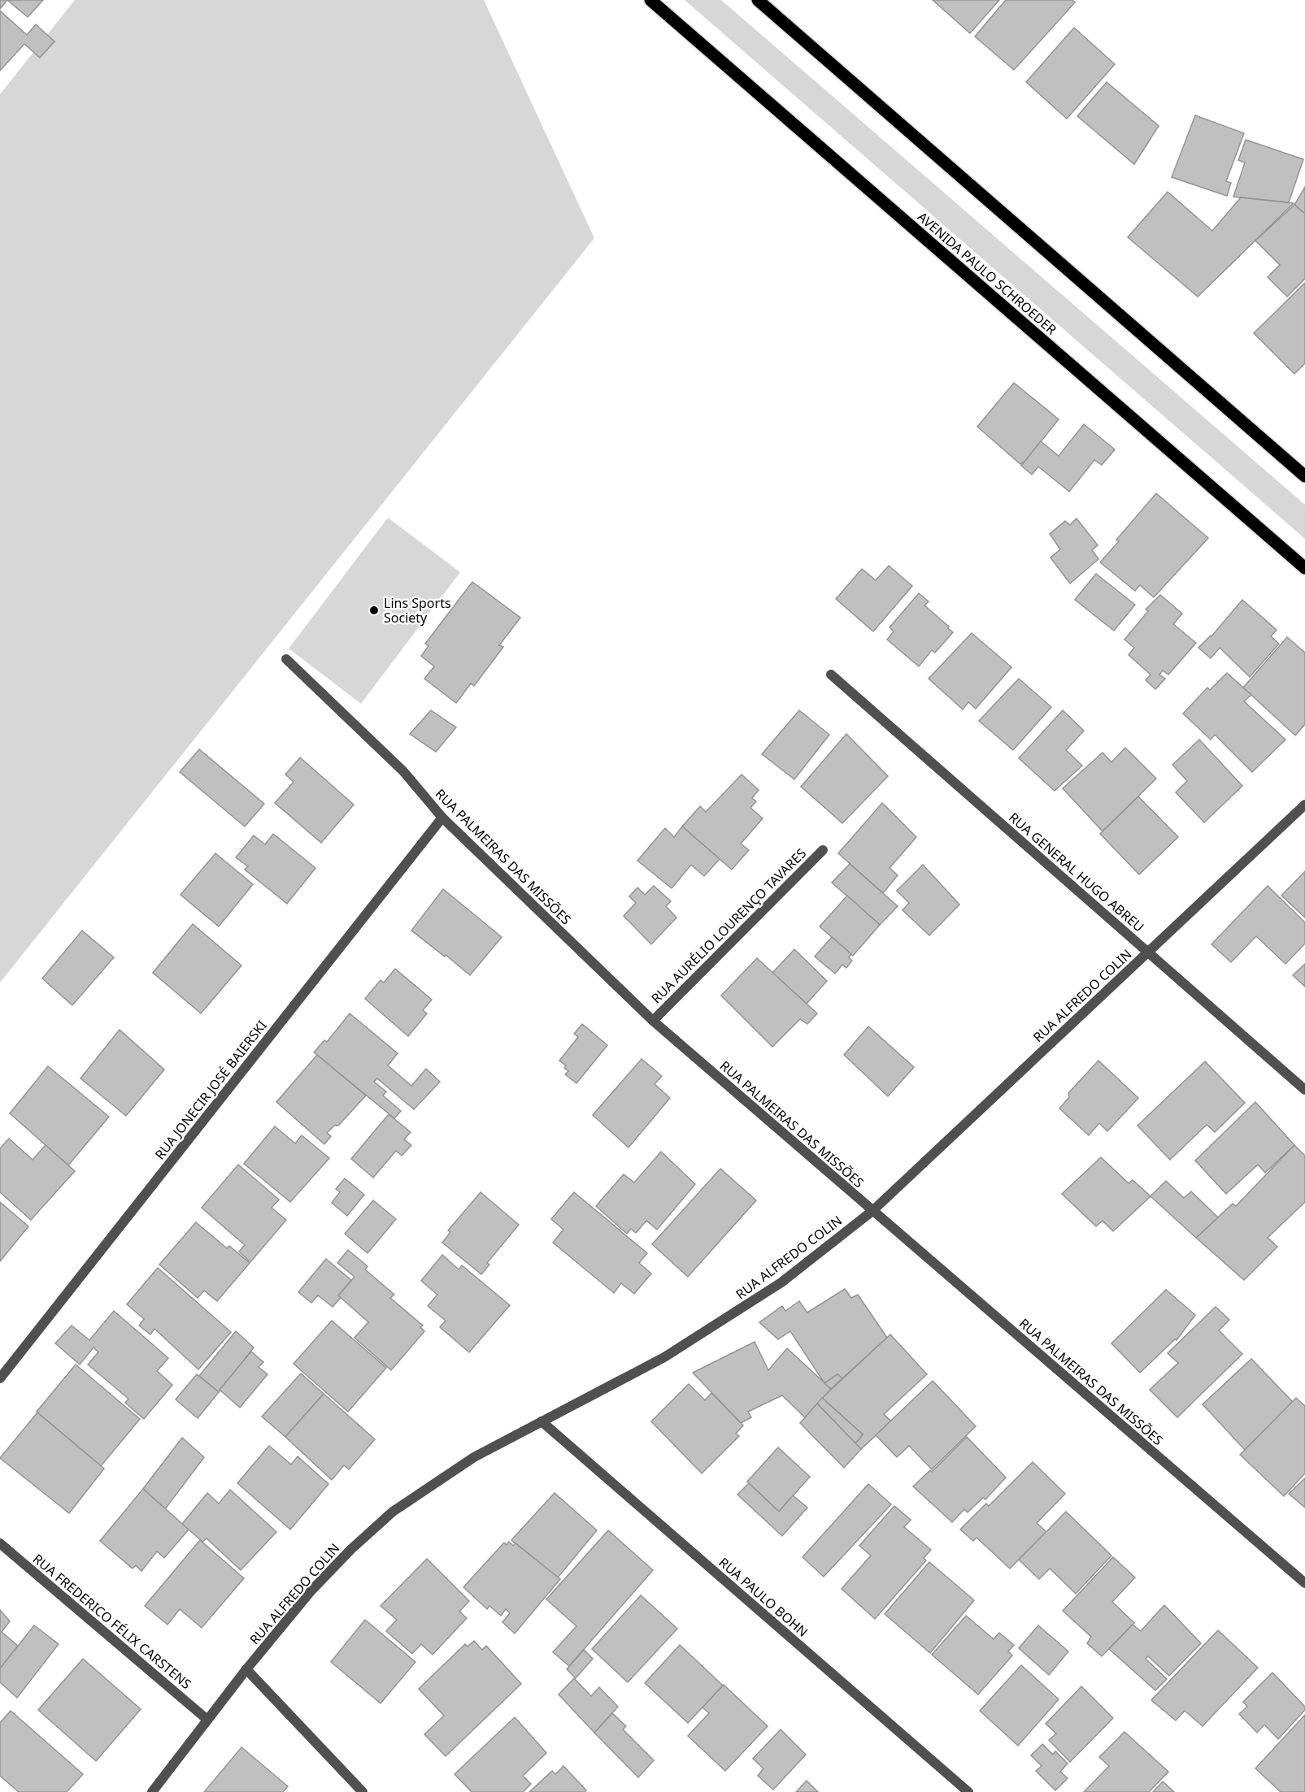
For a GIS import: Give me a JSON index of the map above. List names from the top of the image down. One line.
{"streets":{"main road":["AVENIDA PAULO SCHROEDER"],"street":["RUA PALMEIRAS DAS MISSÕES","RUA GENERAL HUGO ABREU","RUA AURÉLIO LOURENÇO TAVARES","RUA ALFREDO COLIN","RUA JONECIR JOSÉ BAIERSKI","RUA PAULO BOHN","RUA FREDERICO FÉLIX CARSTENS"]},"crossings":[["RUA PALMEIRAS DAS MISSÕES","RUA AURÉLIO LOURENÇO TAVARES"],["RUA PALMEIRAS DAS MISSÕES","RUA ALFREDO COLIN"],["RUA PALMEIRAS DAS MISSÕES","RUA JONECIR JOSÉ BAIERSKI"],["RUA GENERAL HUGO ABREU","RUA ALFREDO COLIN"],["RUA ALFREDO COLIN","RUA PAULO BOHN"],["RUA ALFREDO COLIN","RUA FREDERICO FÉLIX CARSTENS"]],"places":["Lins Sports Society"]}
